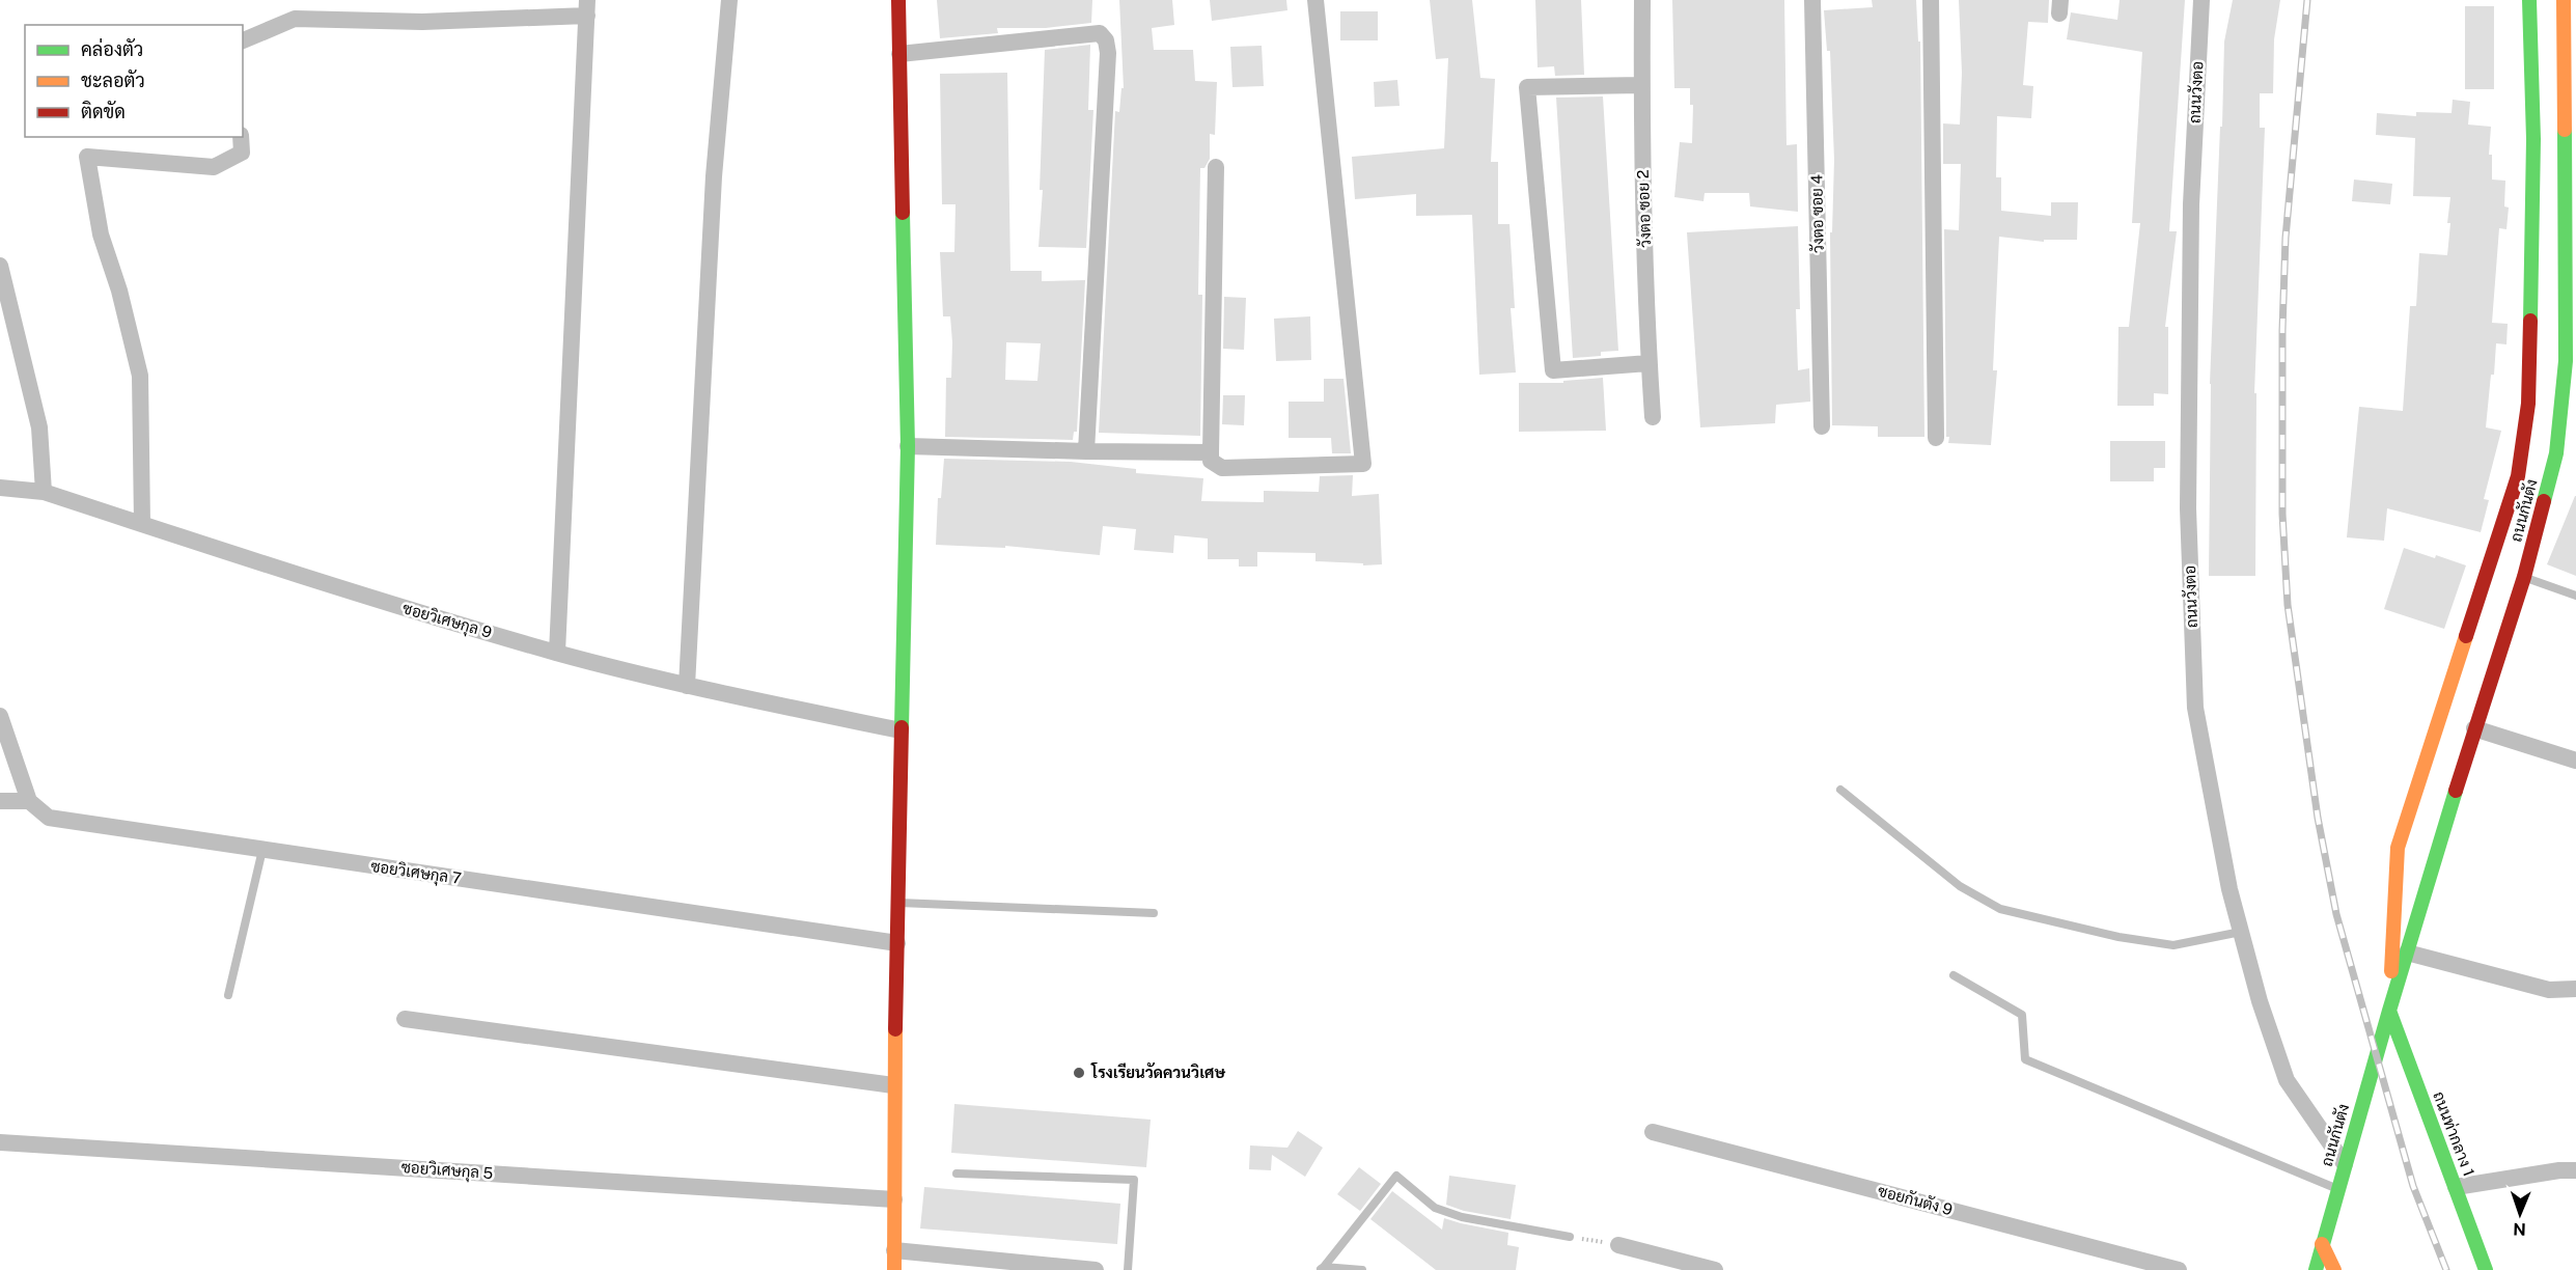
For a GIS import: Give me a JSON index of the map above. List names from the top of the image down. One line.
{"streets":{"main road":["ถนนกันตัง","ถนนท่ากลาง 1"],"street":["ถนนวังตอ","วังตอ ซอย 2","วังตอ ซอย 4","ซอยวิเศษกุล 9","ซอยวิเศษกุล 7","ซอยวิเศษกุล 5","ซอยกันตัง 9"]},"crossings":[["ถนนวังตอ","ถนนกันตัง"],["ถนนกันตัง","ถนนท่ากลาง 1"]],"places":["โรงเรียนวัดควนวิเศษ"],"legend":["คล่องตัว","ชะลอตัว","ติดขัด"],"north":"bottom"}
